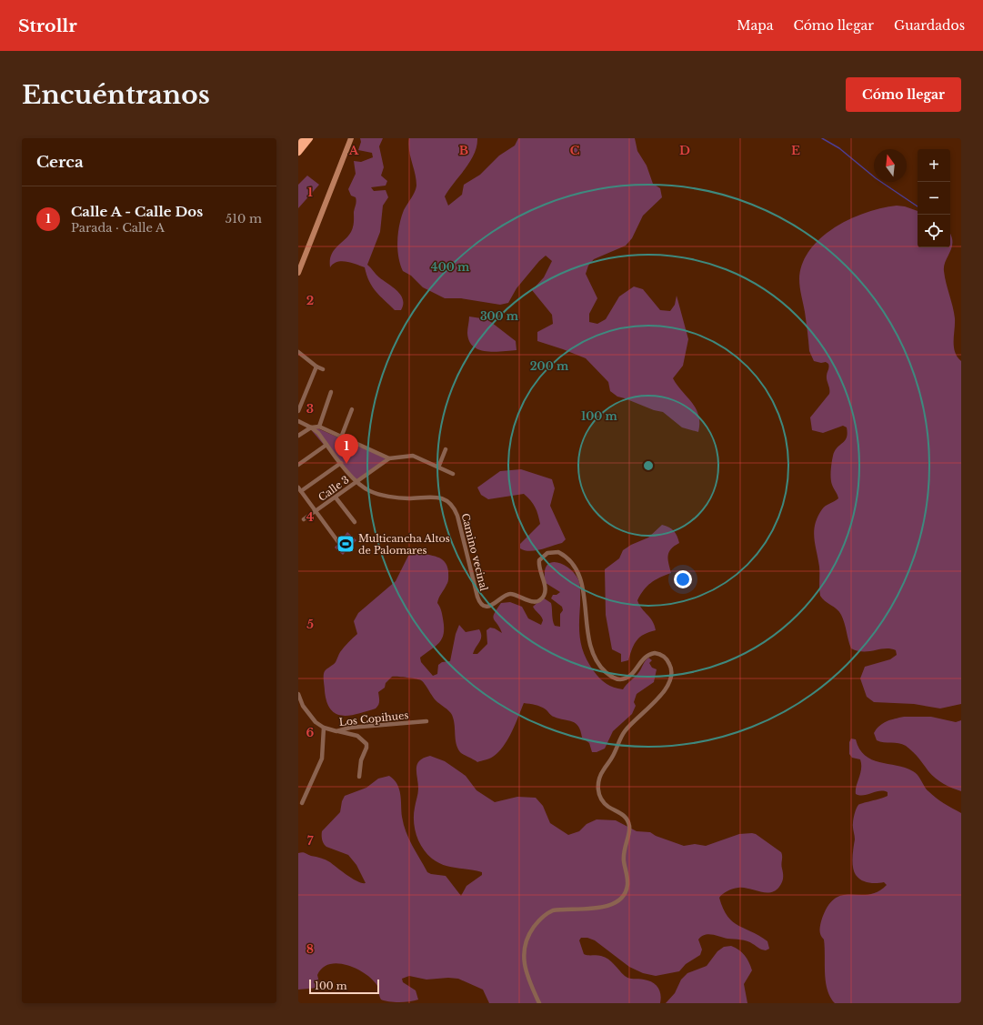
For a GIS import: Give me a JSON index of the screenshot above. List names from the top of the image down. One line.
{"streets":{"street":["Calle 3","Camino vecinal","Los Copihues"]},"crossings":[["Calle 3","Camino vecinal"]],"places":{"sports":["Multicancha Altos de Palomares"]},"scale_bar":"100 m","north":"top","page":{"header":"Strollr","nav":["Mapa","Cómo llegar","Guardados"],"buttons":"Cómo llegar","title":"Encuéntranos","heading":"Cerca","map_buttons":["+","−"],"list":[{"mark":"1","name":"Calle A - Calle Dos","note":"Parada · Calle A","value":"510 m"}],"pins":"1","scale":"100 m"},"grid":{"columns":["A","B","C","D","E"],"rows":["1","2","3","4","5","6","7","8"]},"rings":["400 m","300 m","200 m","100 m"]}
